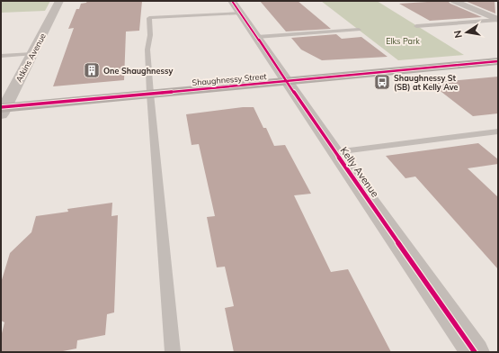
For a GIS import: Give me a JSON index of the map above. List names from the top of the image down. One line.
{"streets":{"main road":["Shaughnessy Street"],"street":["Atkins Avenue","Kelly Avenue"]},"crossings":[["Atkins Avenue","Shaughnessy Street"],["Shaughnessy Street","Kelly Avenue"]],"parks":["Elks Park"],"places":{"building":["One Shaughnessy"],"bus stop":["Shaughnessy St (SB) at Kelly Ave"]},"north":"left"}
